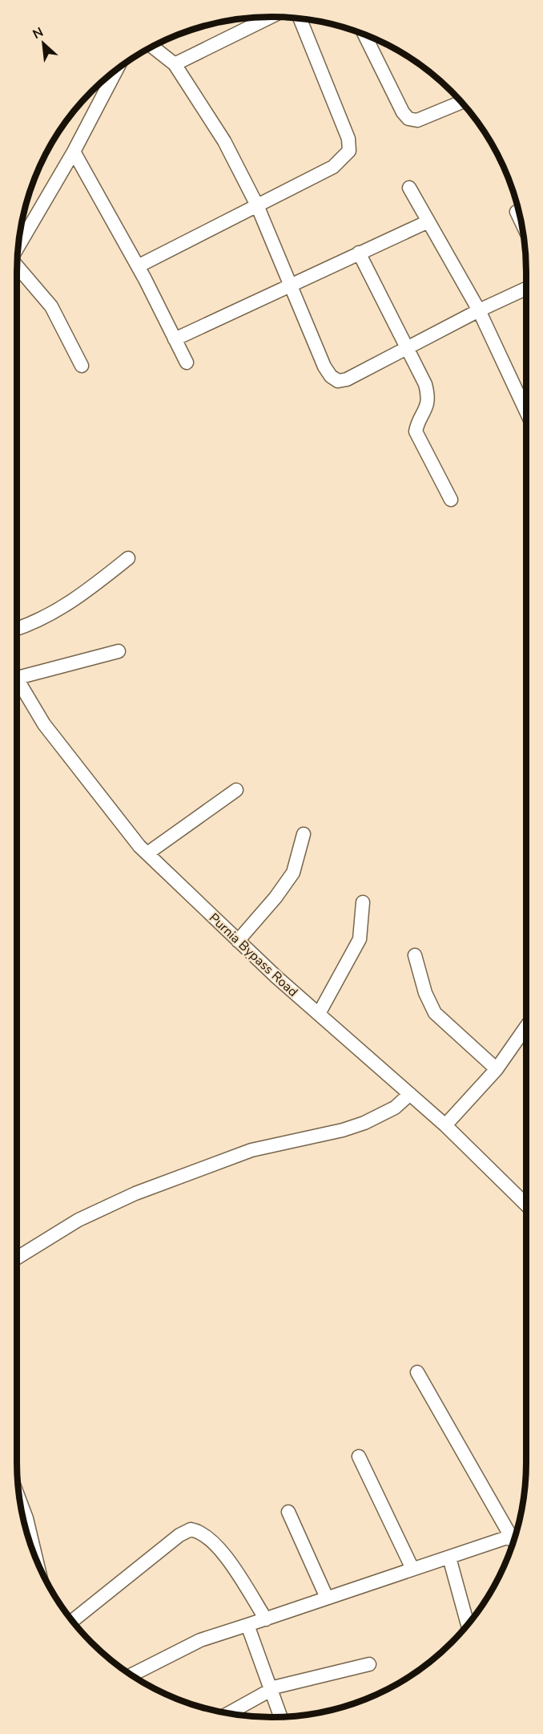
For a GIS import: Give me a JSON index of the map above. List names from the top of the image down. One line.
{"streets":{"street":["Purnia Bypass Road"]},"north":"top left"}
